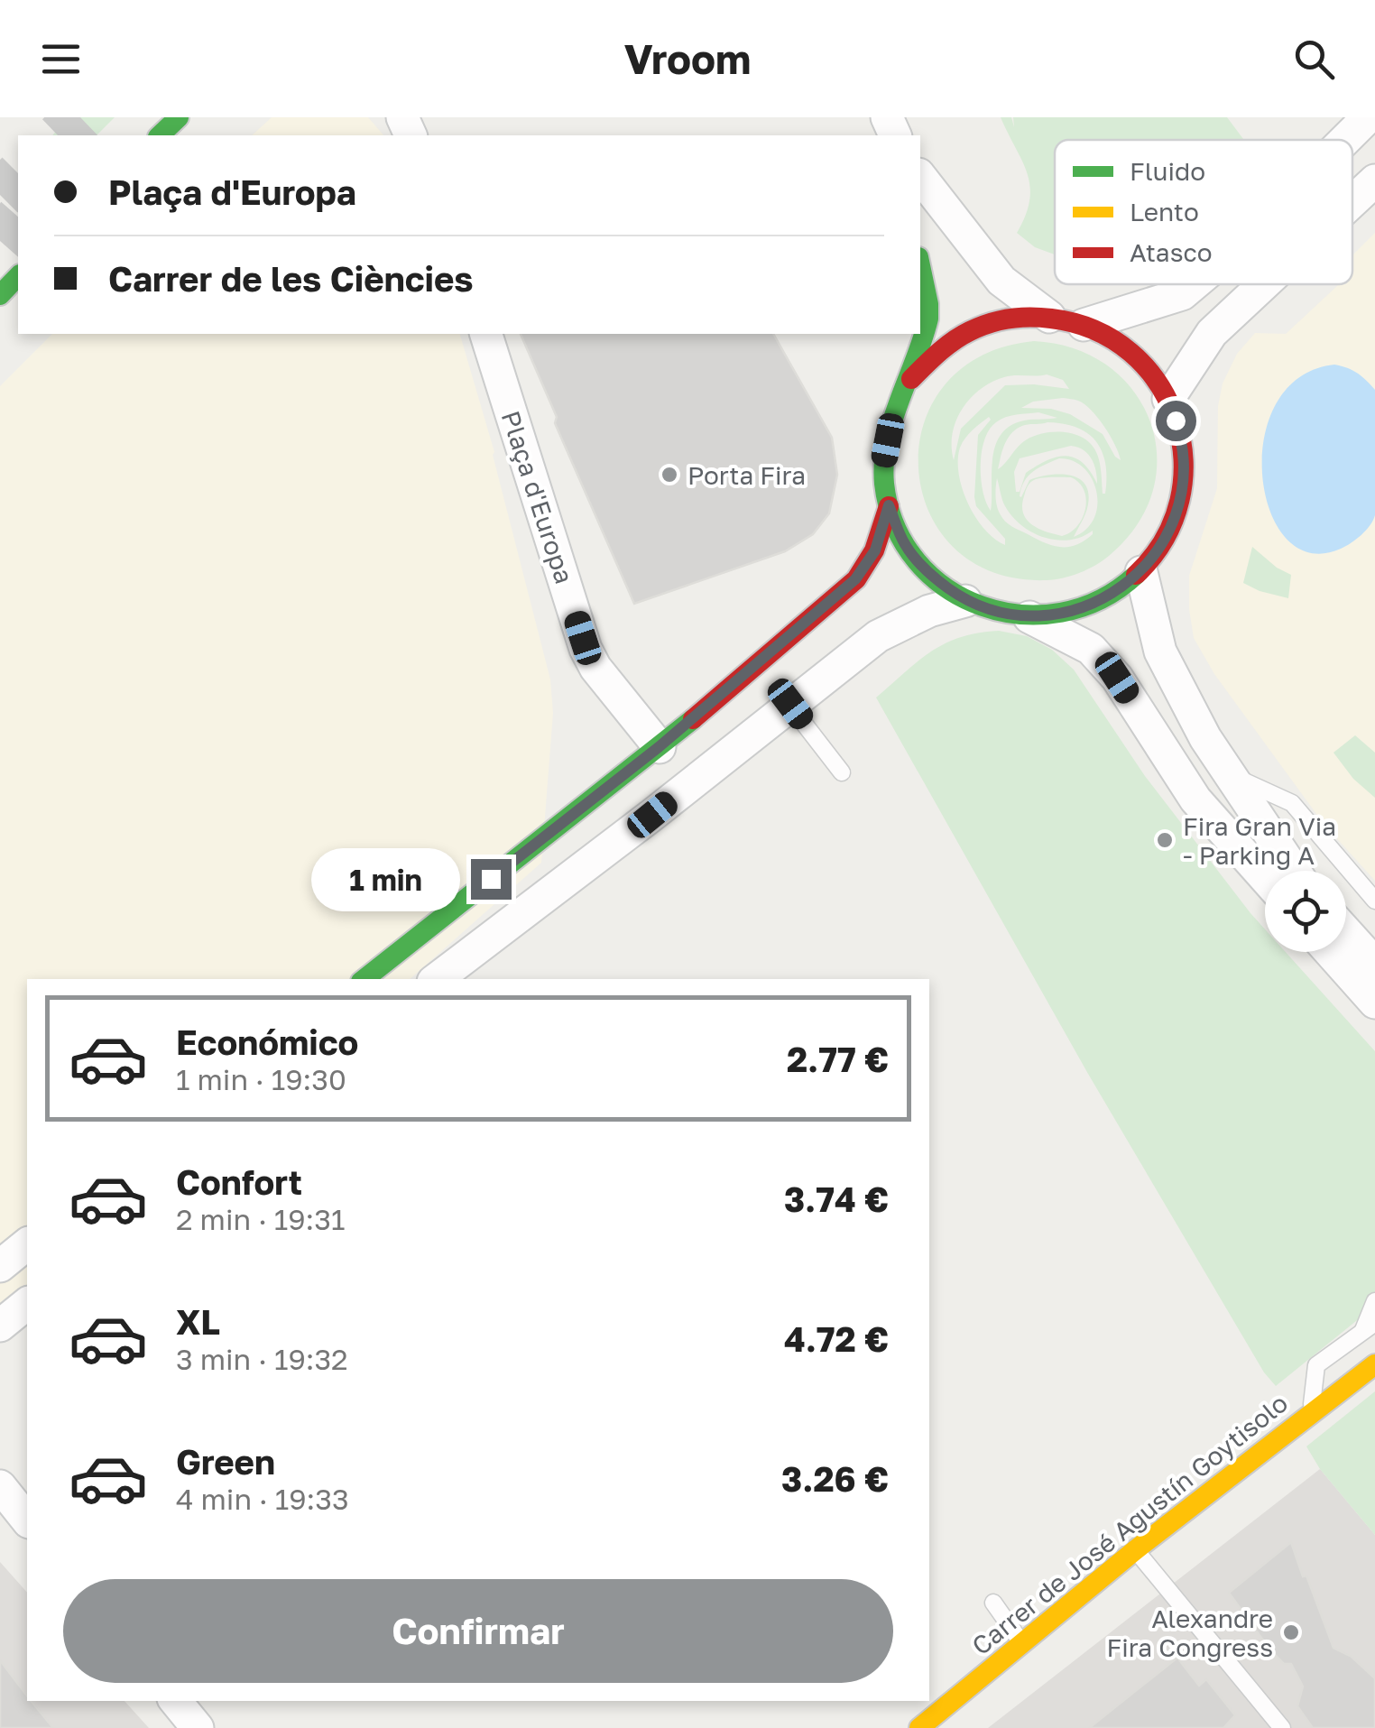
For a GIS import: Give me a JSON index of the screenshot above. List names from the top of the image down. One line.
{"streets":{"street":["Plaça d'Europa","Carrer de José Agustín Goytisolo"]},"places":["Porta Fira","Fira Gran Via - Parking A","Alexandre Fira Congress"],"legend":["Fluido","Lento","Atasco"],"page":{"header":"Vroom","banner":["Plaça d'Europa","Carrer de les Ciències"],"bubble":"1 min","list":[{"name":"Económico","note":"1 min · 19:30","value":"2.77 €"},{"name":"Confort","note":"2 min · 19:31","value":"3.74 €"},{"name":"XL","note":"3 min · 19:32","value":"4.72 €"},{"name":"Green","note":"4 min · 19:33","value":"3.26 €"}],"buttons":"Confirmar"}}
